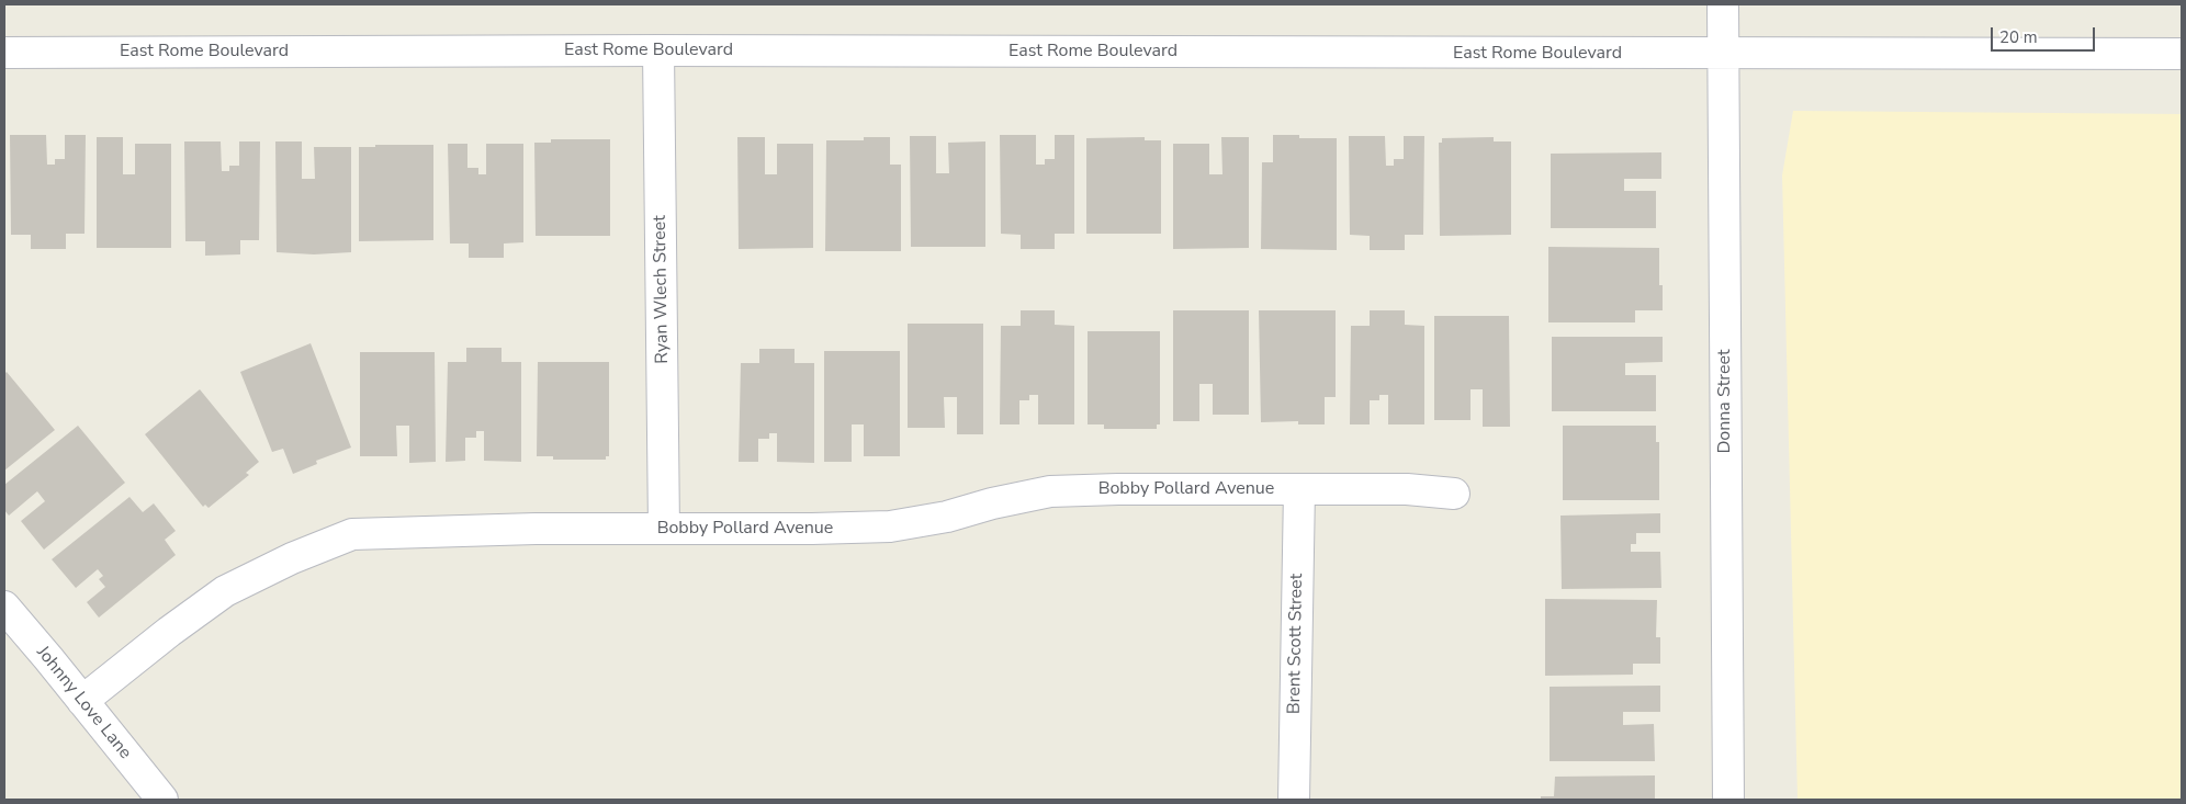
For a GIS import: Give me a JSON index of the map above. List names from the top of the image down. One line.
{"streets":{"street":["East Rome Boulevard","Ryan Wlech Street","Donna Street","Bobby Pollard Avenue","Brent Scott Street","Johnny Love Lane"]},"crossings":[["East Rome Boulevard","Ryan Wlech Street"],["East Rome Boulevard","Donna Street"],["Ryan Wlech Street","Bobby Pollard Avenue"],["Bobby Pollard Avenue","Brent Scott Street"],["Bobby Pollard Avenue","Johnny Love Lane"]],"scale_bar":"20 m"}
